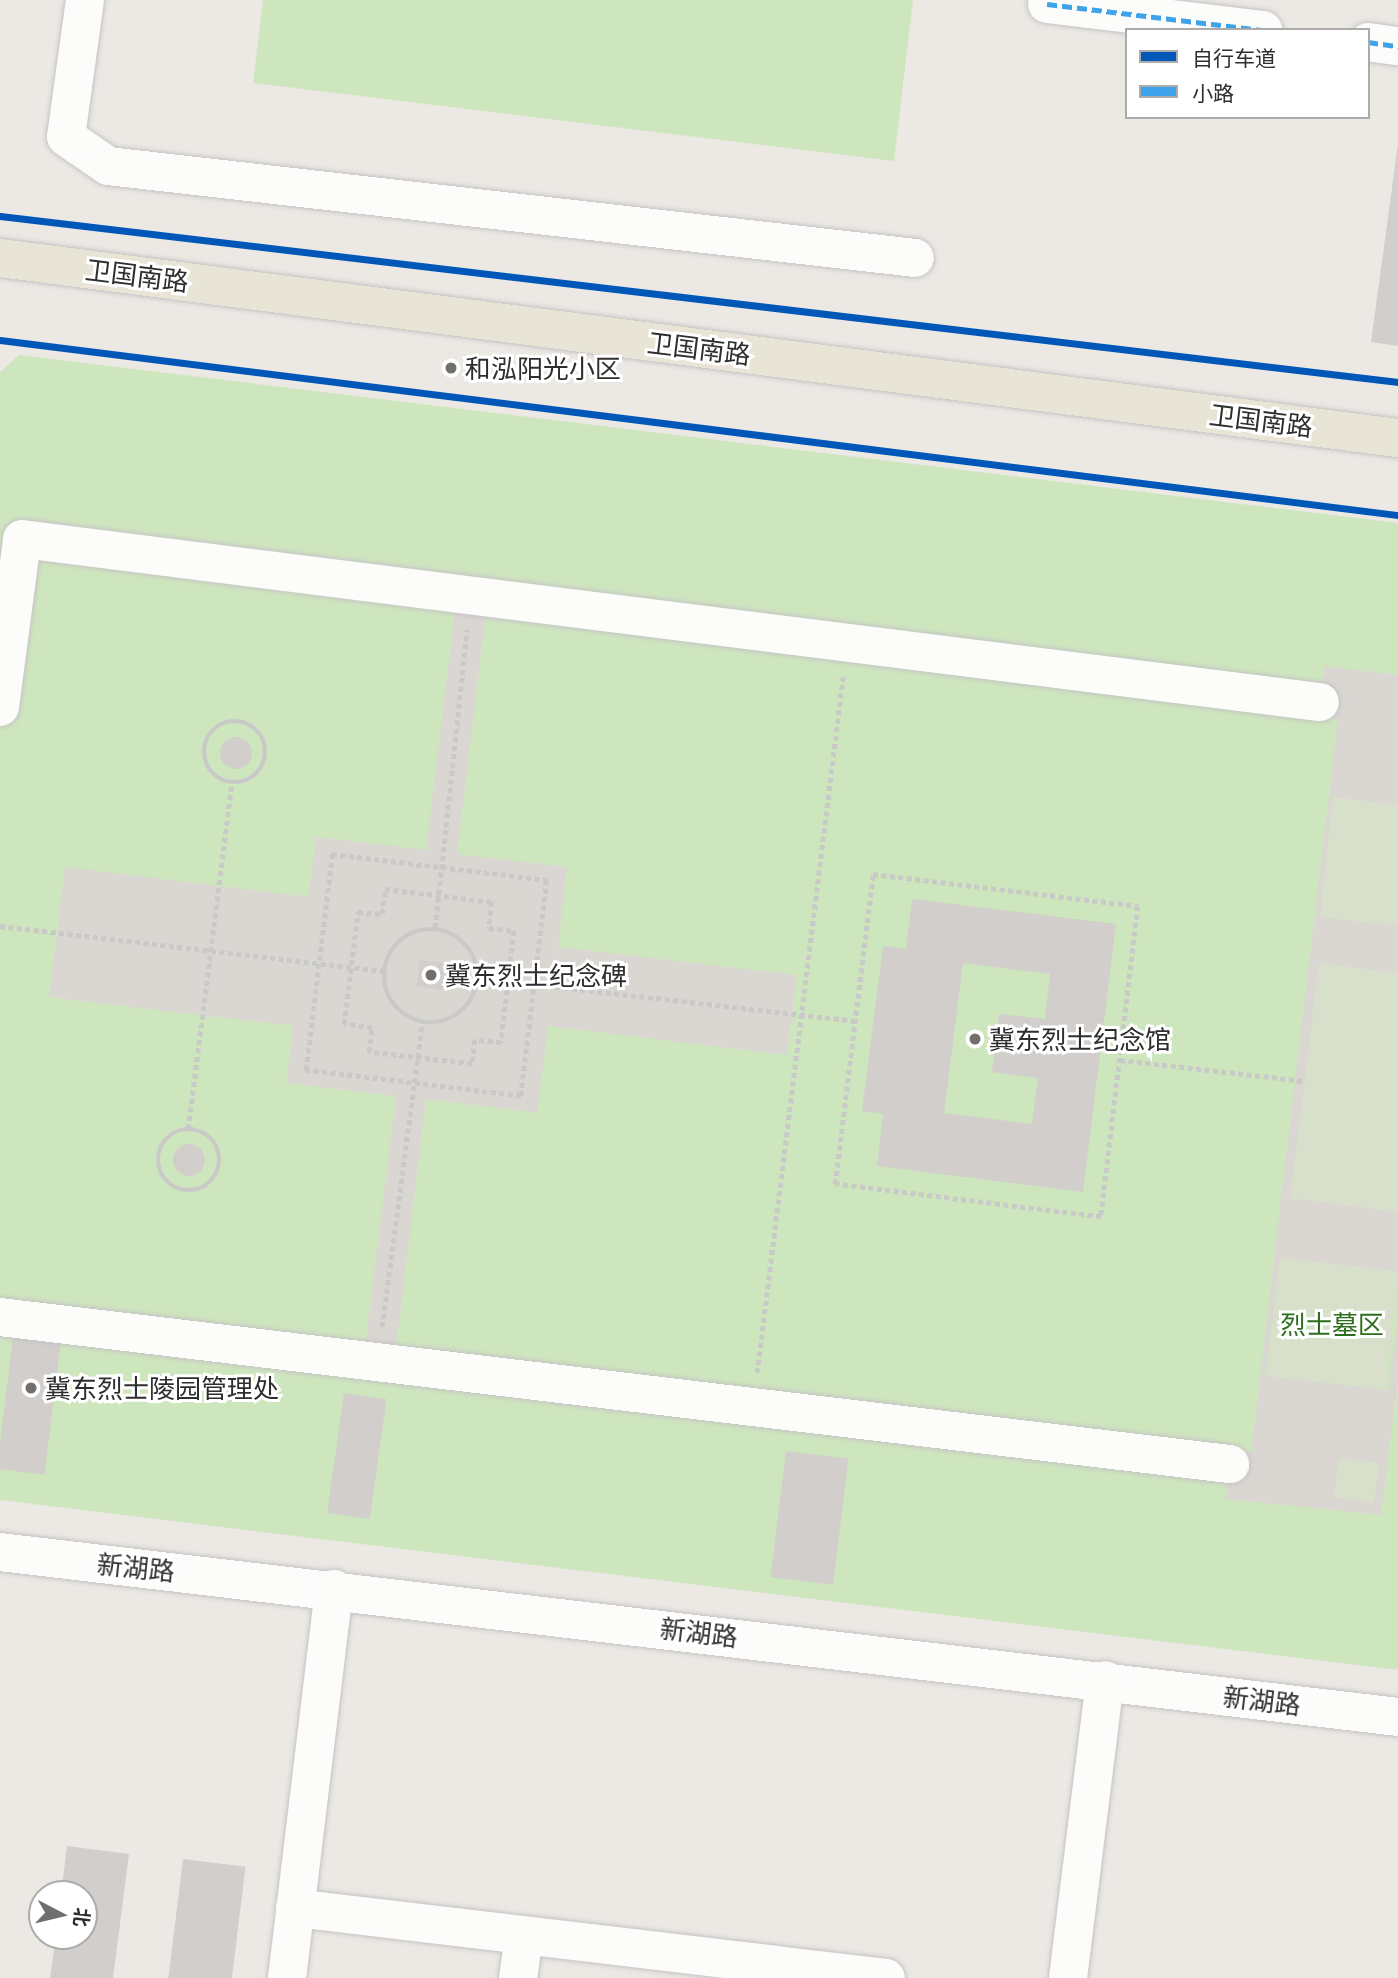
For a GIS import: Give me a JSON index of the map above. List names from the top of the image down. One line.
{"streets":{"main road":["卫国南路"],"street":["新湖路"]},"parks":["烈士墓区"],"places":["和泓阳光小区","冀东烈士纪念碑","冀东烈士纪念馆","冀东烈士陵园管理处"],"legend":["自行车道","小路"],"north":"right"}
